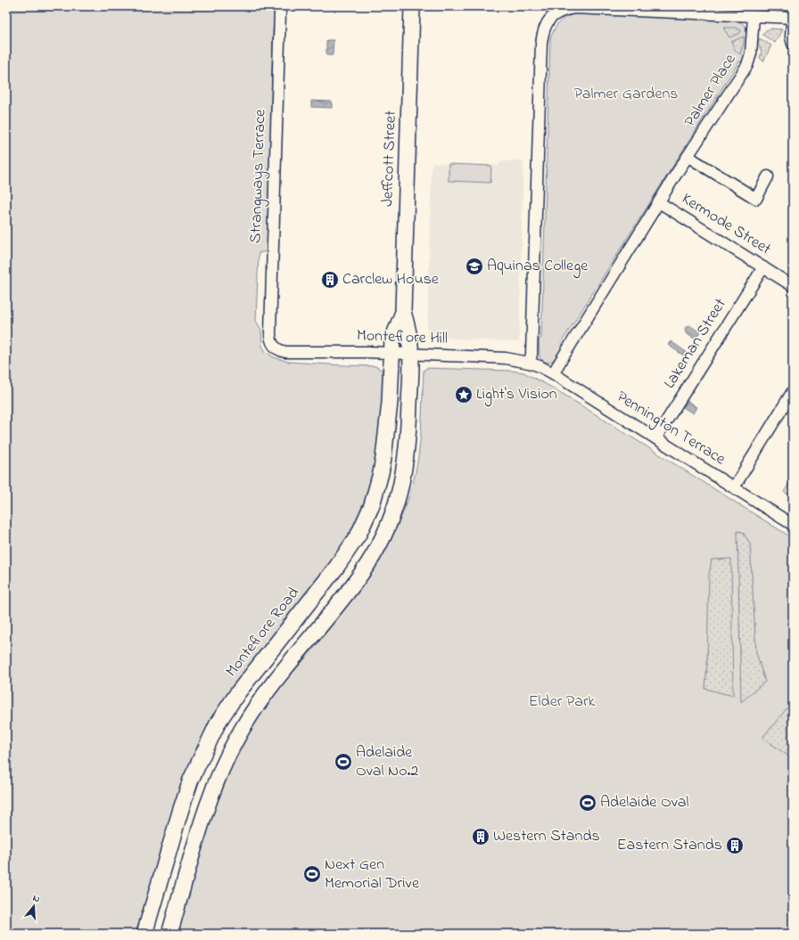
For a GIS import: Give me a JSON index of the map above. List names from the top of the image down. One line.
{"streets":{"main road":["Jeffcott Street","Montefiore Road"],"street":["Palmer Place","Strangways Terrace","Kermode Street","Montefiore Hill","Lakeman Street","Pennington Terrace"]},"crossings":[["Palmer Place","Kermode Street"],["Palmer Place","Pennington Terrace"],["Jeffcott Street","Montefiore Hill"],["Jeffcott Street","Montefiore Road"],["Strangways Terrace","Montefiore Hill"],["Kermode Street","Lakeman Street"],["Montefiore Hill","Pennington Terrace"],["Montefiore Hill","Montefiore Road"],["Lakeman Street","Pennington Terrace"]],"parks":["Palmer Gardens","Elder Park"],"places":{"school or university":["Aquinas College"],"building":["Carclew House","Western Stands","Eastern Stands"],"place":["Light's Vision"],"sports":["Adelaide Oval No.2","Adelaide Oval","Next Gen Memorial Drive"]},"north":"top"}
